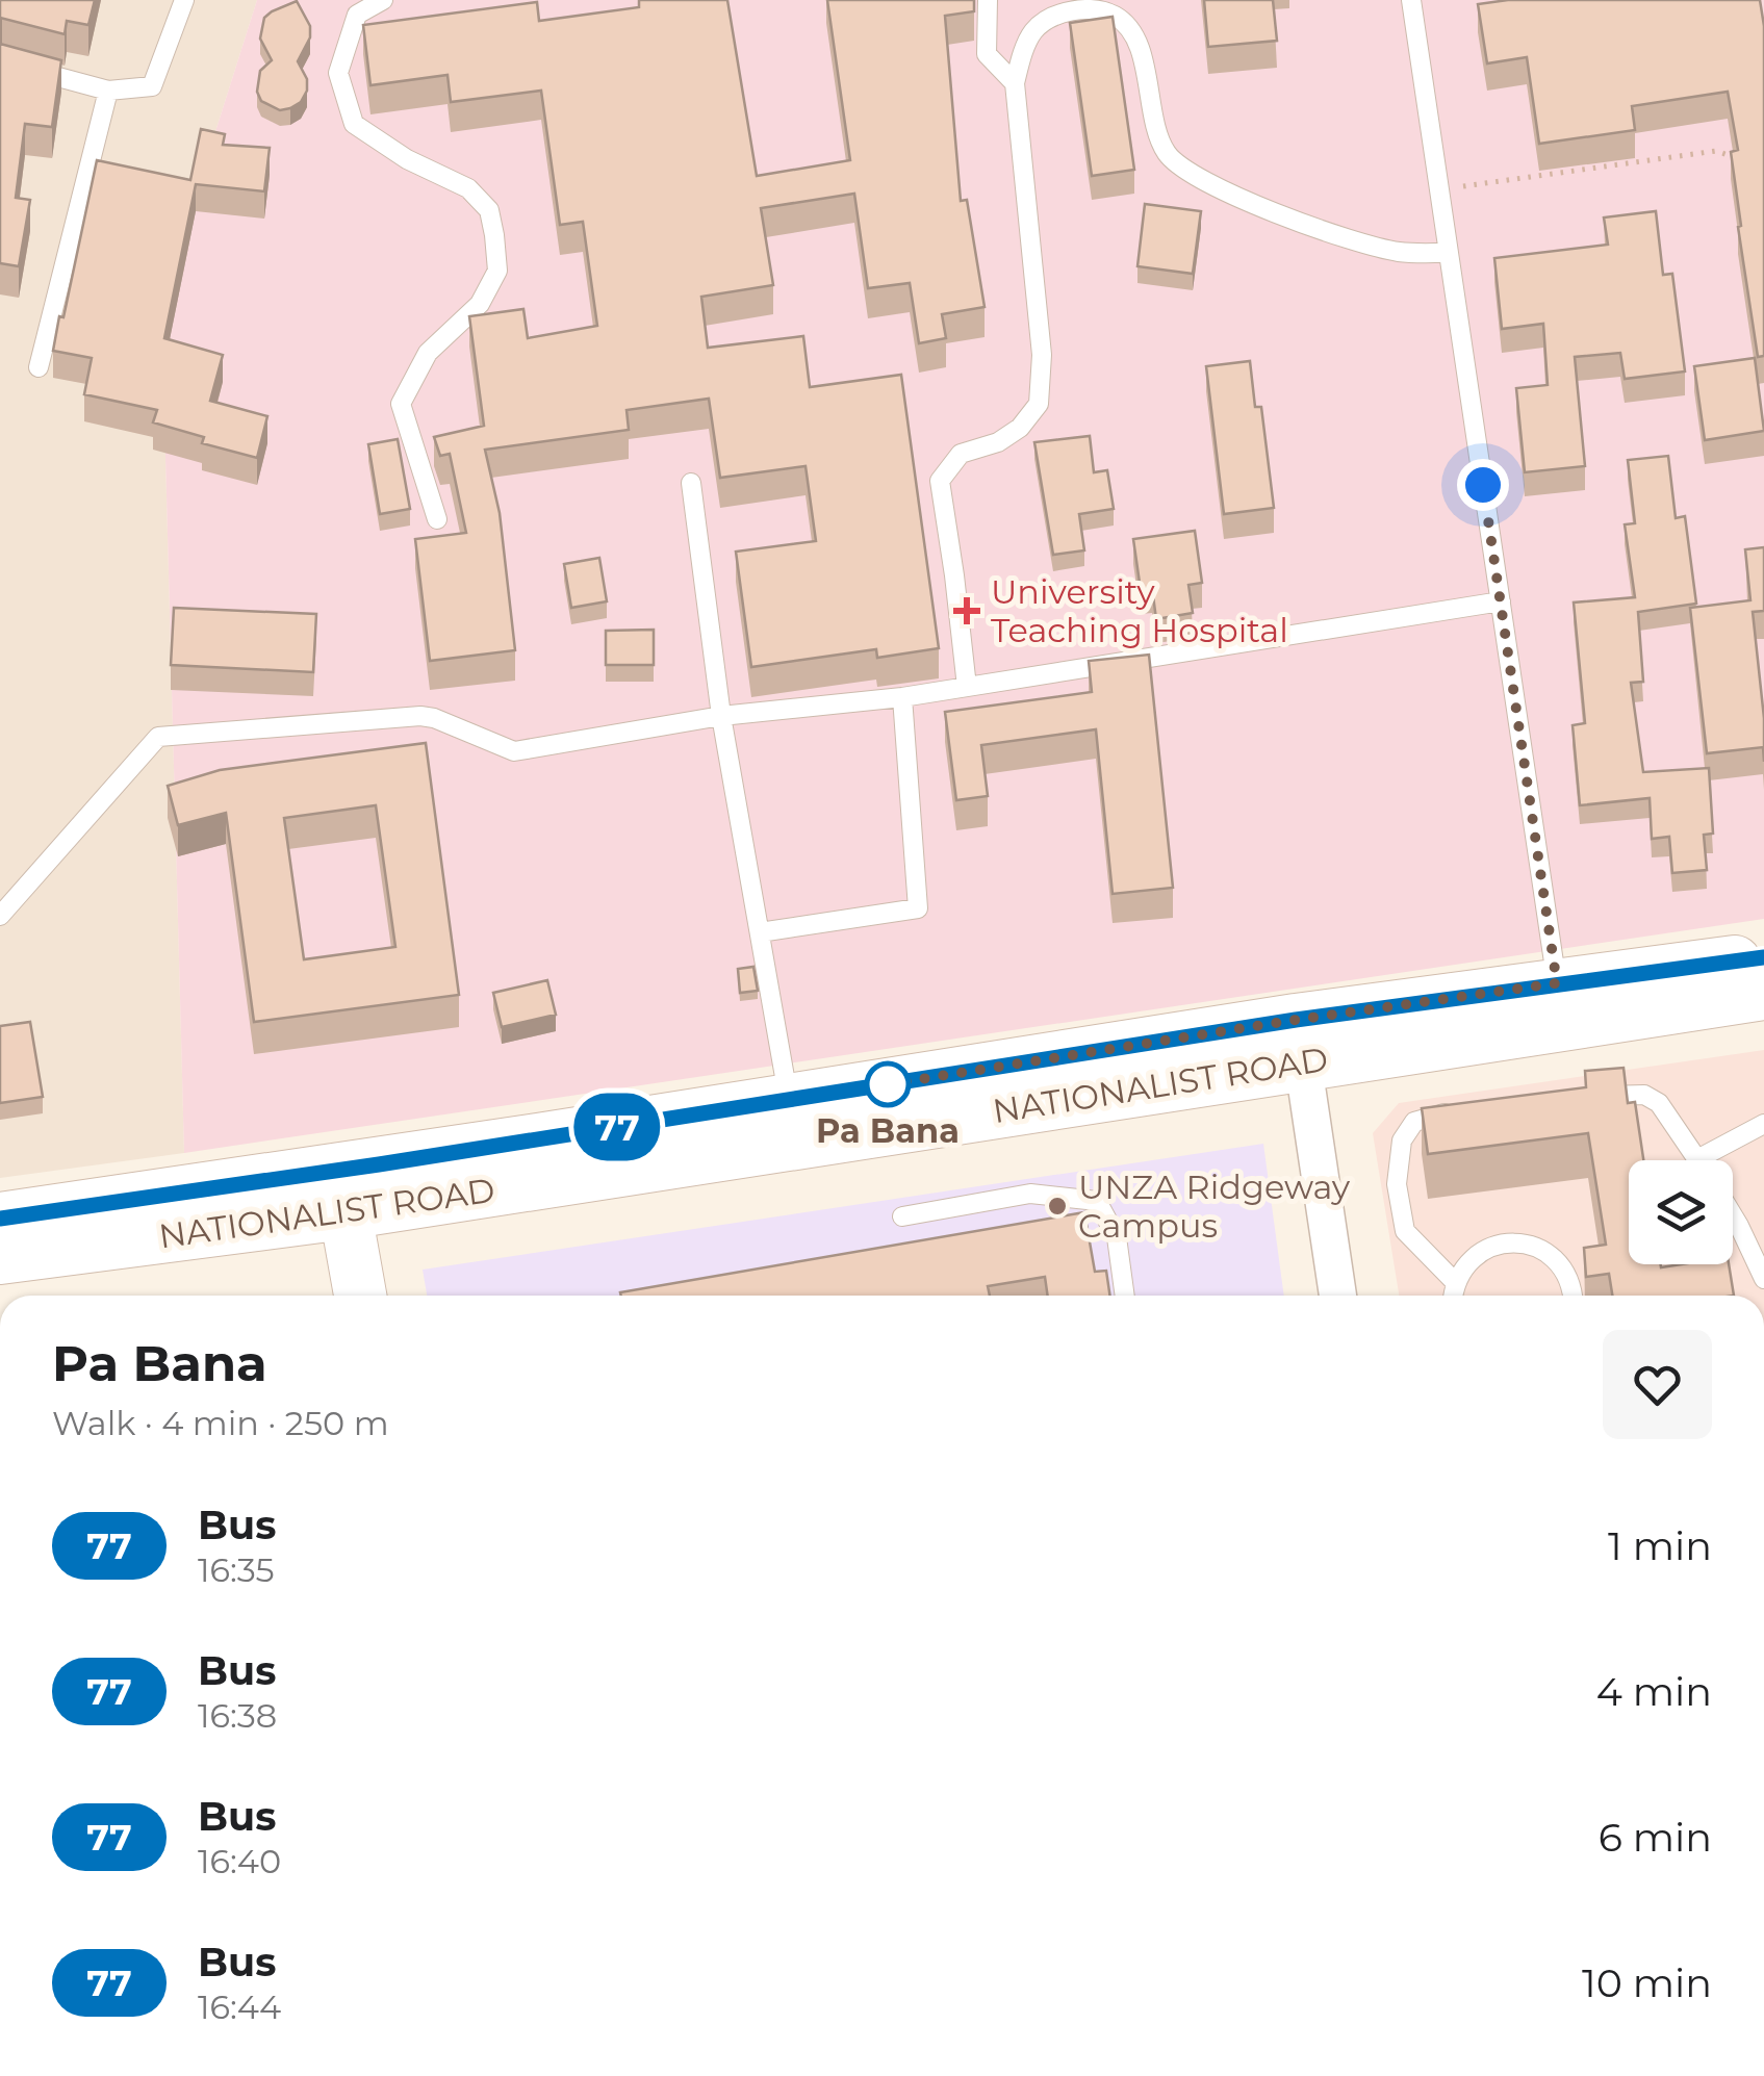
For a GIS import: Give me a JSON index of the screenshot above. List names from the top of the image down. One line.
{"streets":{"main road":["NATIONALIST ROAD"]},"places":{"health":["University Teaching Hospital"],"other":["Pa Bana","UNZA Ridgeway Campus"]},"lines":["bus line 77"],"page":{"on_map":"77","heading":["Pa Bana","Walk · 4 min · 250 m"],"list":[{"mark":"77","name":"Bus","note":"16:35","value":"1 min"},{"mark":"77","name":"Bus","note":"16:38","value":"4 min"},{"mark":"77","name":"Bus","note":"16:40","value":"6 min"},{"mark":"77","name":"Bus","note":"16:44","value":"10 min"}]}}
